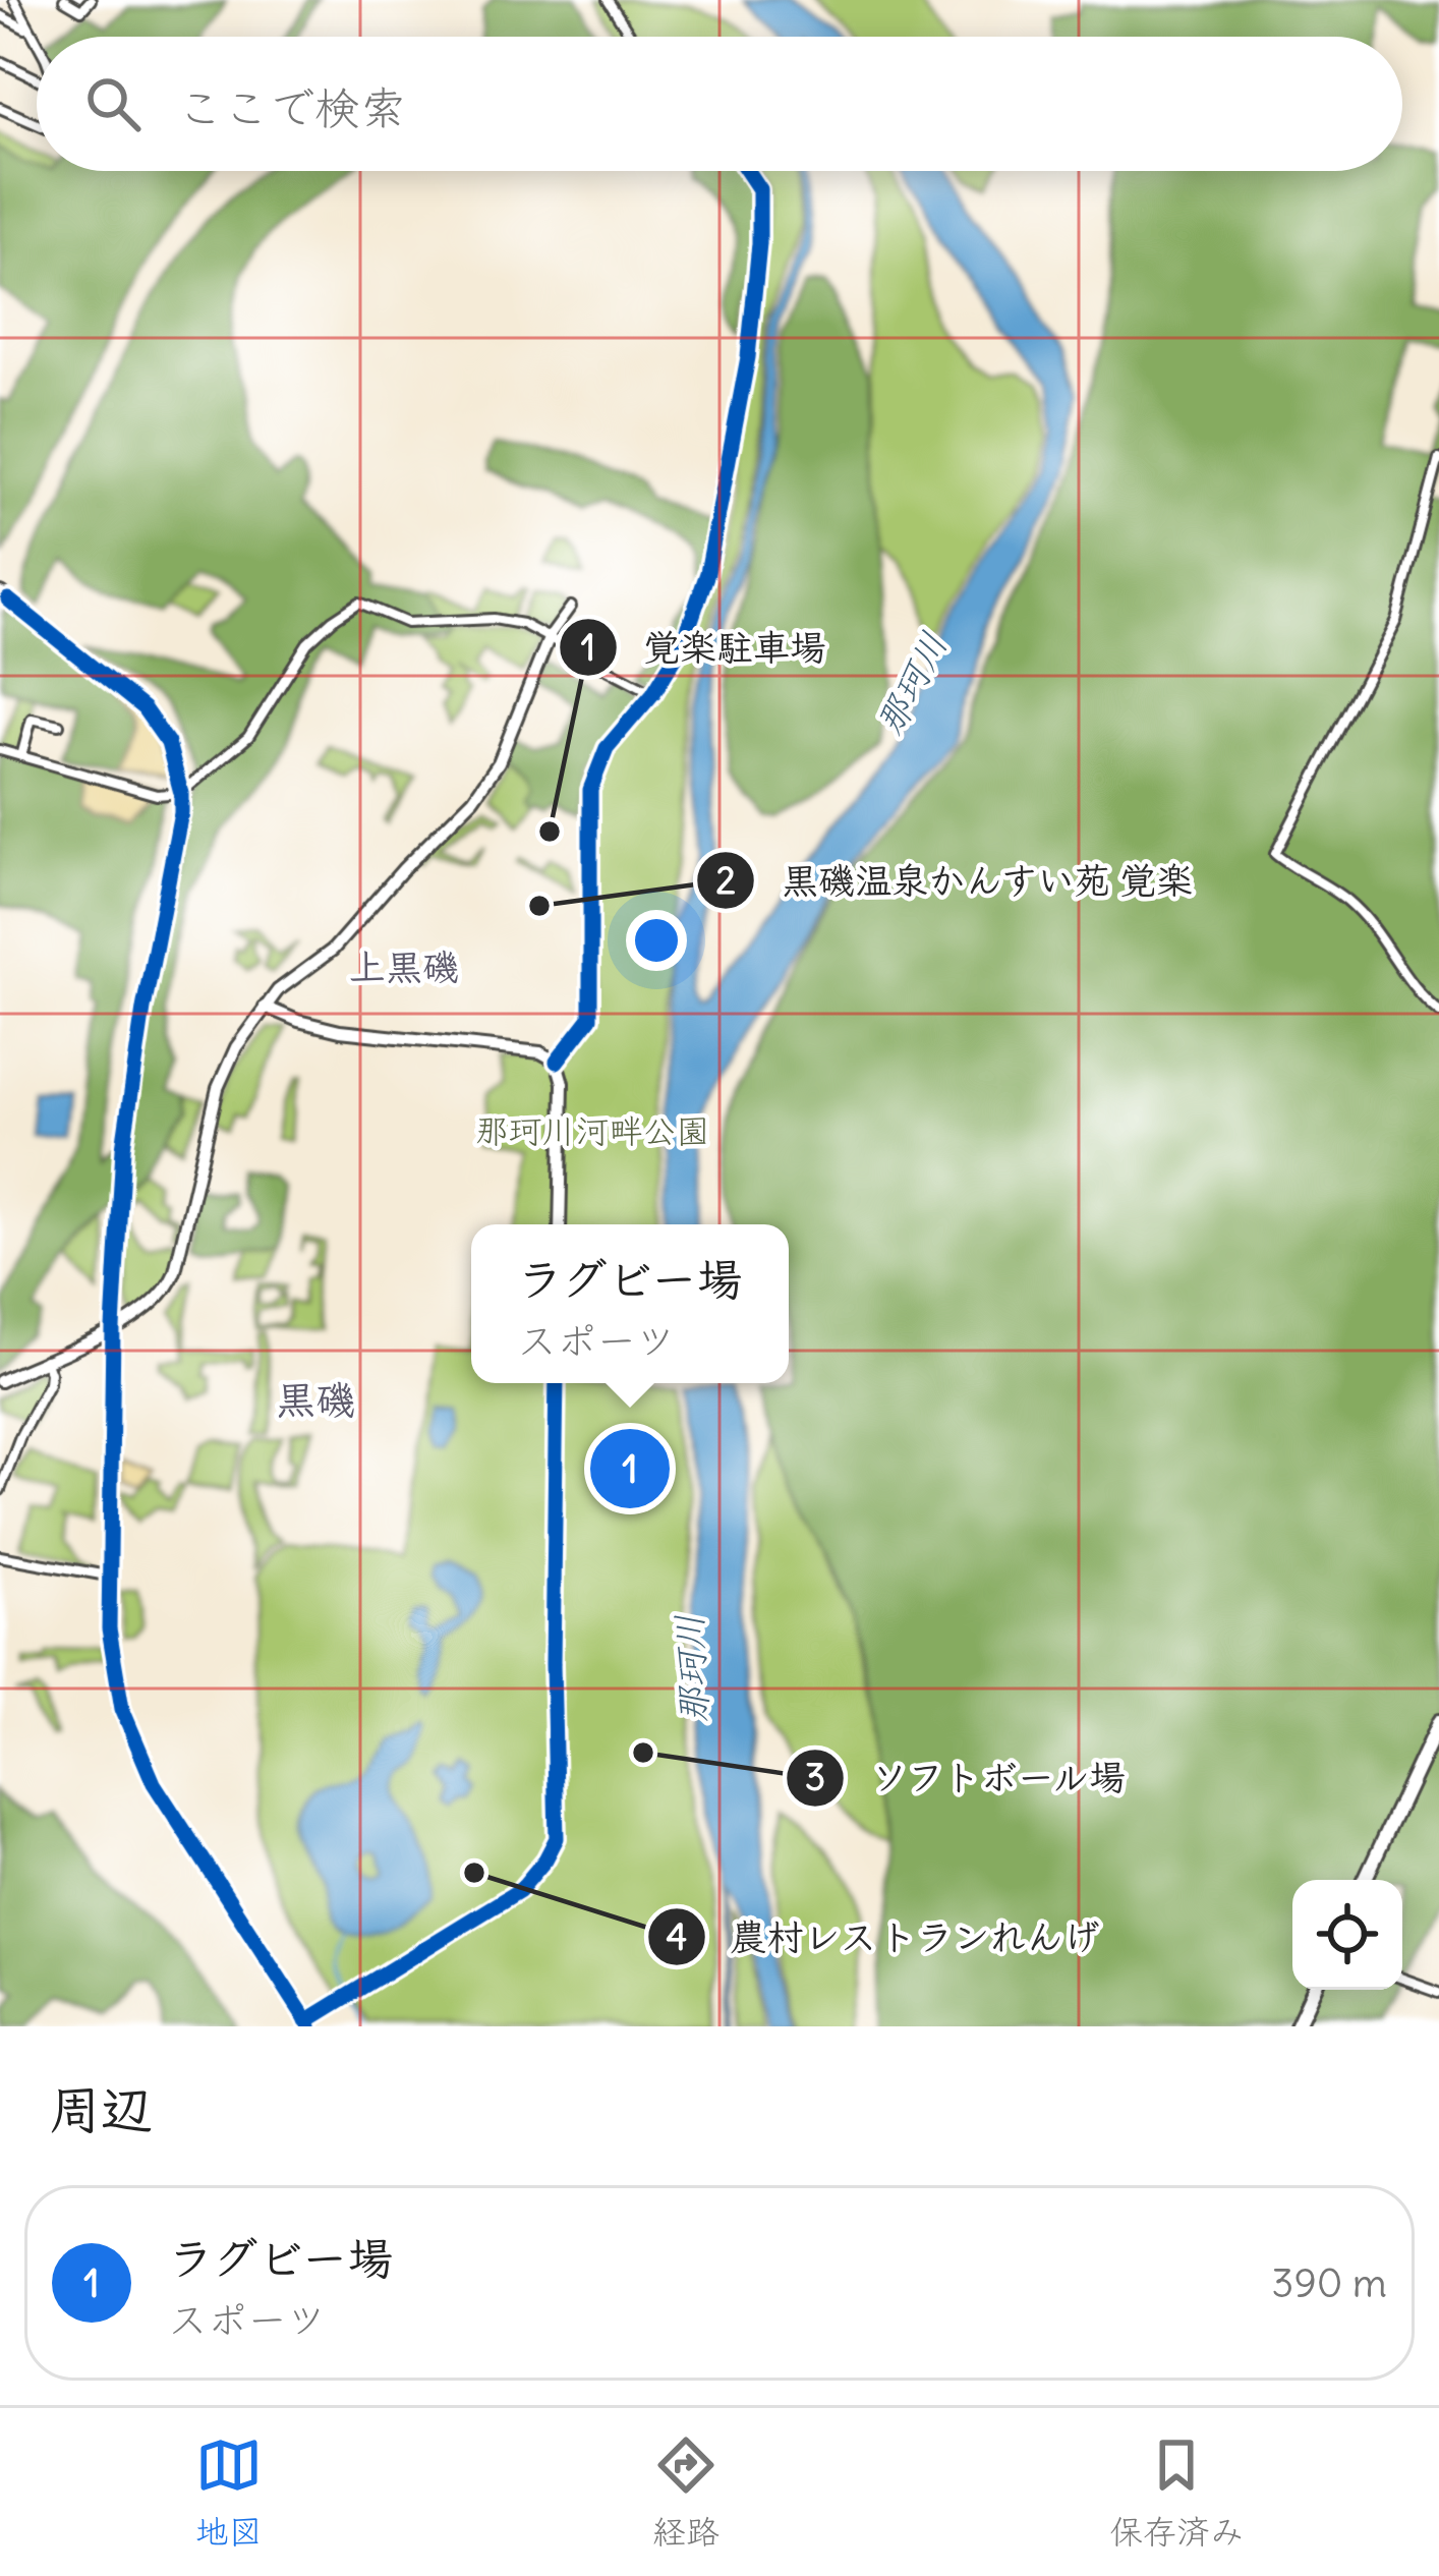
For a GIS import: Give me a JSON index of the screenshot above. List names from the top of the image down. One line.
{"districts":["上黒磯","黒磯"],"water":["那珂川"],"parks":["那珂川河畔公園"],"places":["覚楽駐車場","黒磯温泉かんすい苑 覚楽","ソフトボール場","農村レストランれんげ"],"page":{"search":"ここで検索","popup":["ラグビー場","スポーツ"],"pins":"1","heading":"周辺","list":[{"mark":"1","name":"ラグビー場","note":"スポーツ","value":"390 m"}],"nav":["地図","経路","保存済み"]}}
